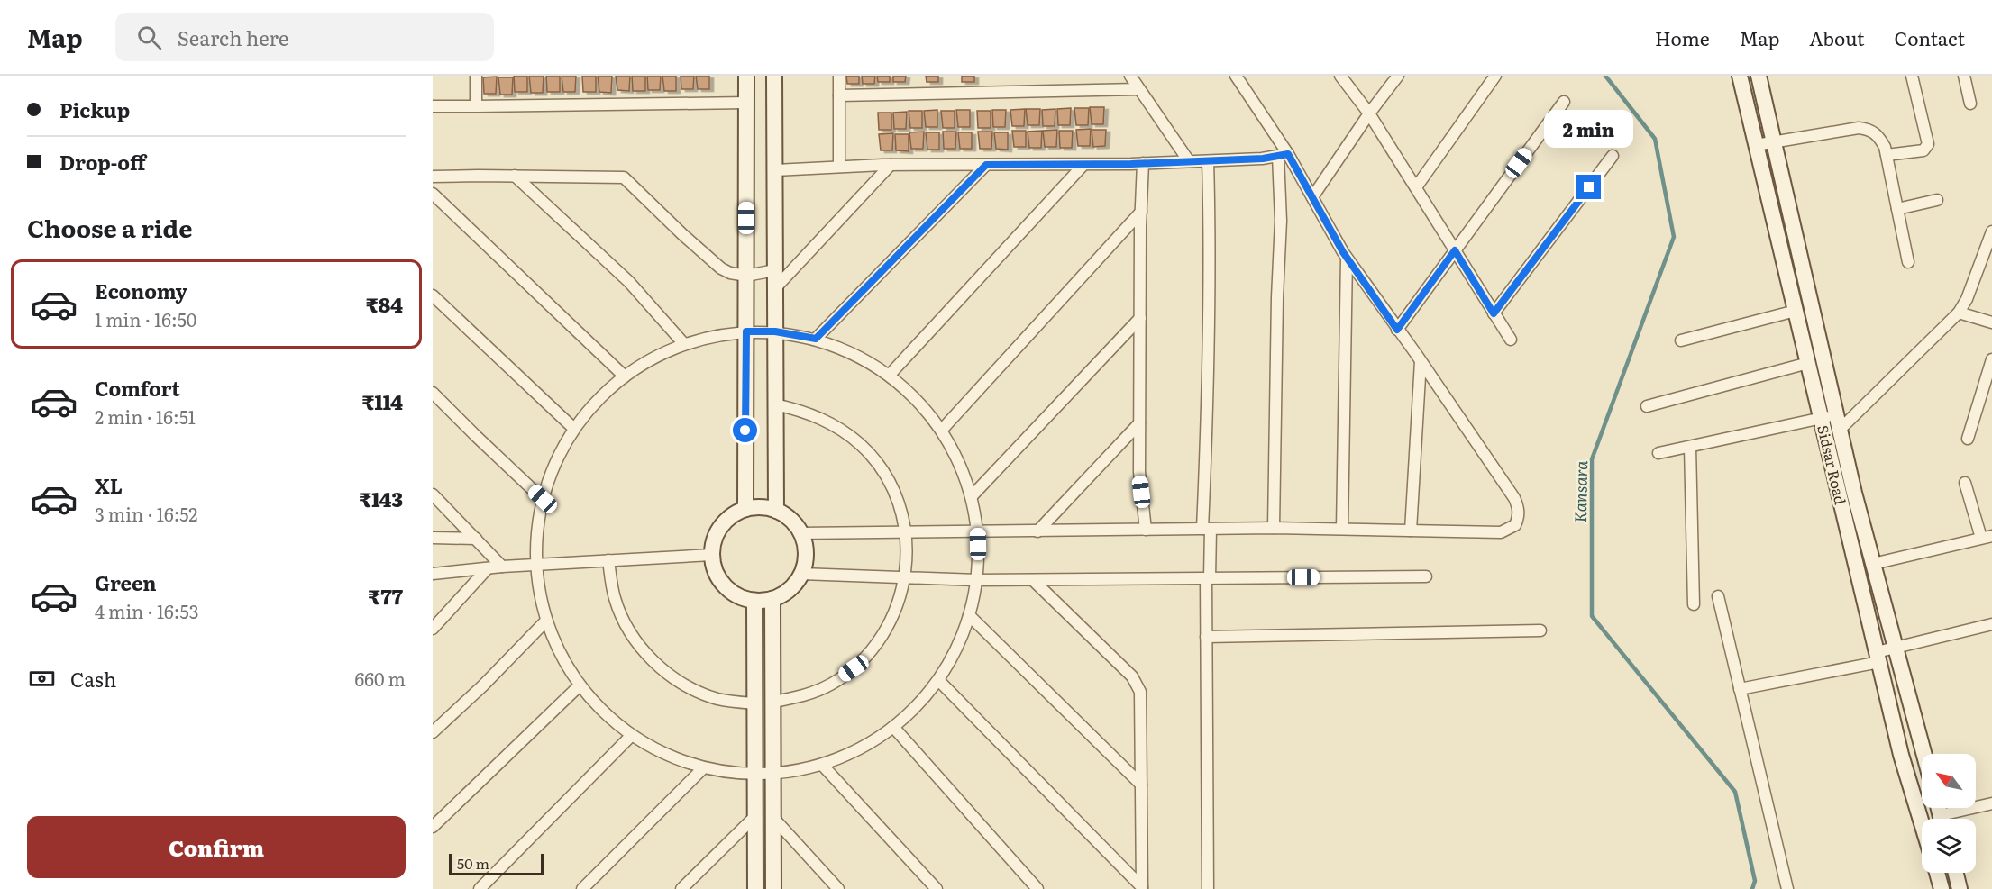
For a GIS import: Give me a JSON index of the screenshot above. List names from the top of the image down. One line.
{"streets":{"street":["Sidsar Road"]},"water":["Kansara"],"scale_bar":"50 m","north":"top left","page":{"header":"Map","search":"Search here","nav":["Home","Map","About","Contact"],"banner":["Pickup","Drop-off"],"bubble":"2 min","heading":"Choose a ride","list":[{"name":"Economy","note":"1 min · 16:50","value":"₹84"},{"name":"Comfort","note":"2 min · 16:51","value":"₹114"},{"name":"XL","note":"3 min · 16:52","value":"₹143"},{"name":"Green","note":"4 min · 16:53","value":"₹77"}],"pay":["Cash","660 m"],"buttons":"Confirm","scale":"50 m"}}
